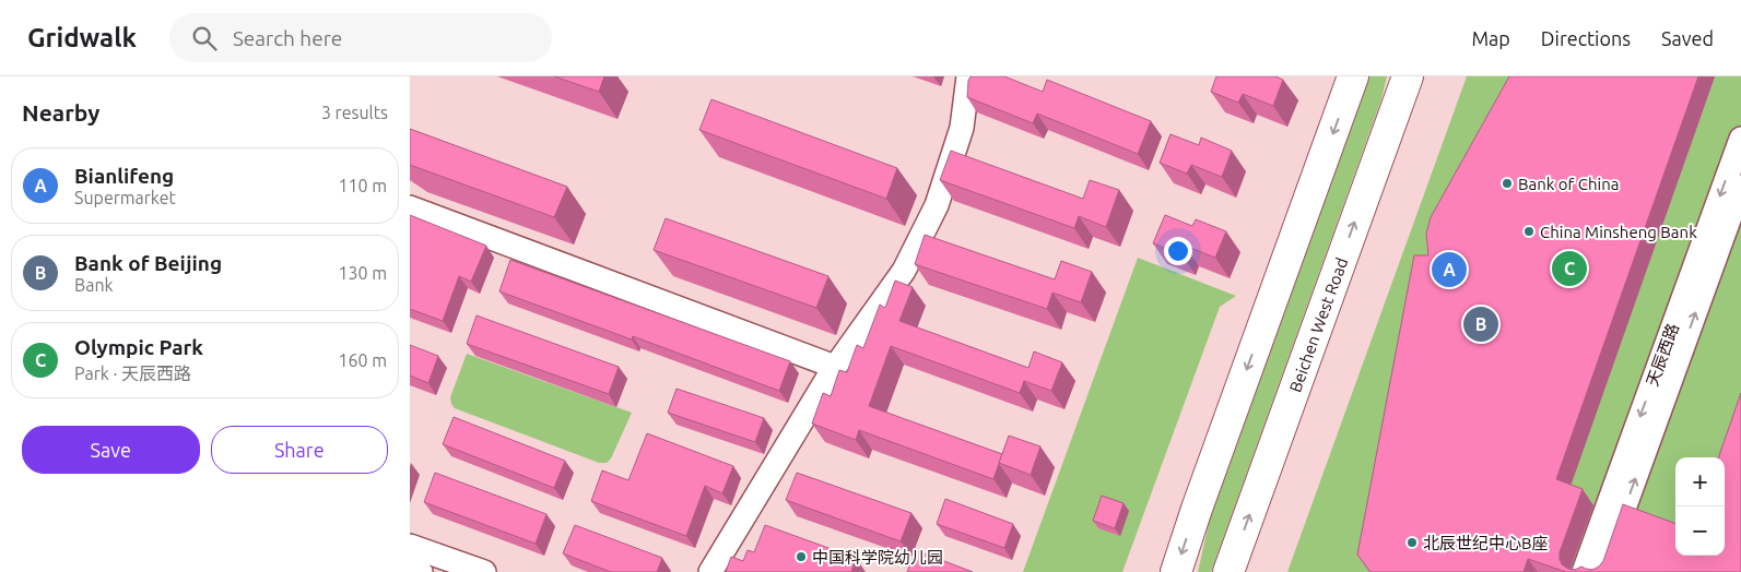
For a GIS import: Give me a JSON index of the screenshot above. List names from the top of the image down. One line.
{"streets":{"main road":["Beichen West Road"],"street":["天辰西路"]},"places":["Bank of China","China Minsheng Bank","北辰世纪中心B座","中国科学院幼儿园"],"page":{"header":"Gridwalk","search":"Search here","nav":["Map","Directions","Saved"],"heading":["Nearby","3 results"],"list":[{"mark":"A","name":"Bianlifeng","note":"Supermarket","value":"110 m"},{"mark":"B","name":"Bank of Beijing","note":"Bank","value":"130 m"},{"mark":"C","name":"Olympic Park","note":"Park · 天辰西路","value":"160 m"}],"pins":["C","A","B"],"buttons":["Save","Share"],"map_buttons":["+","−"]}}
